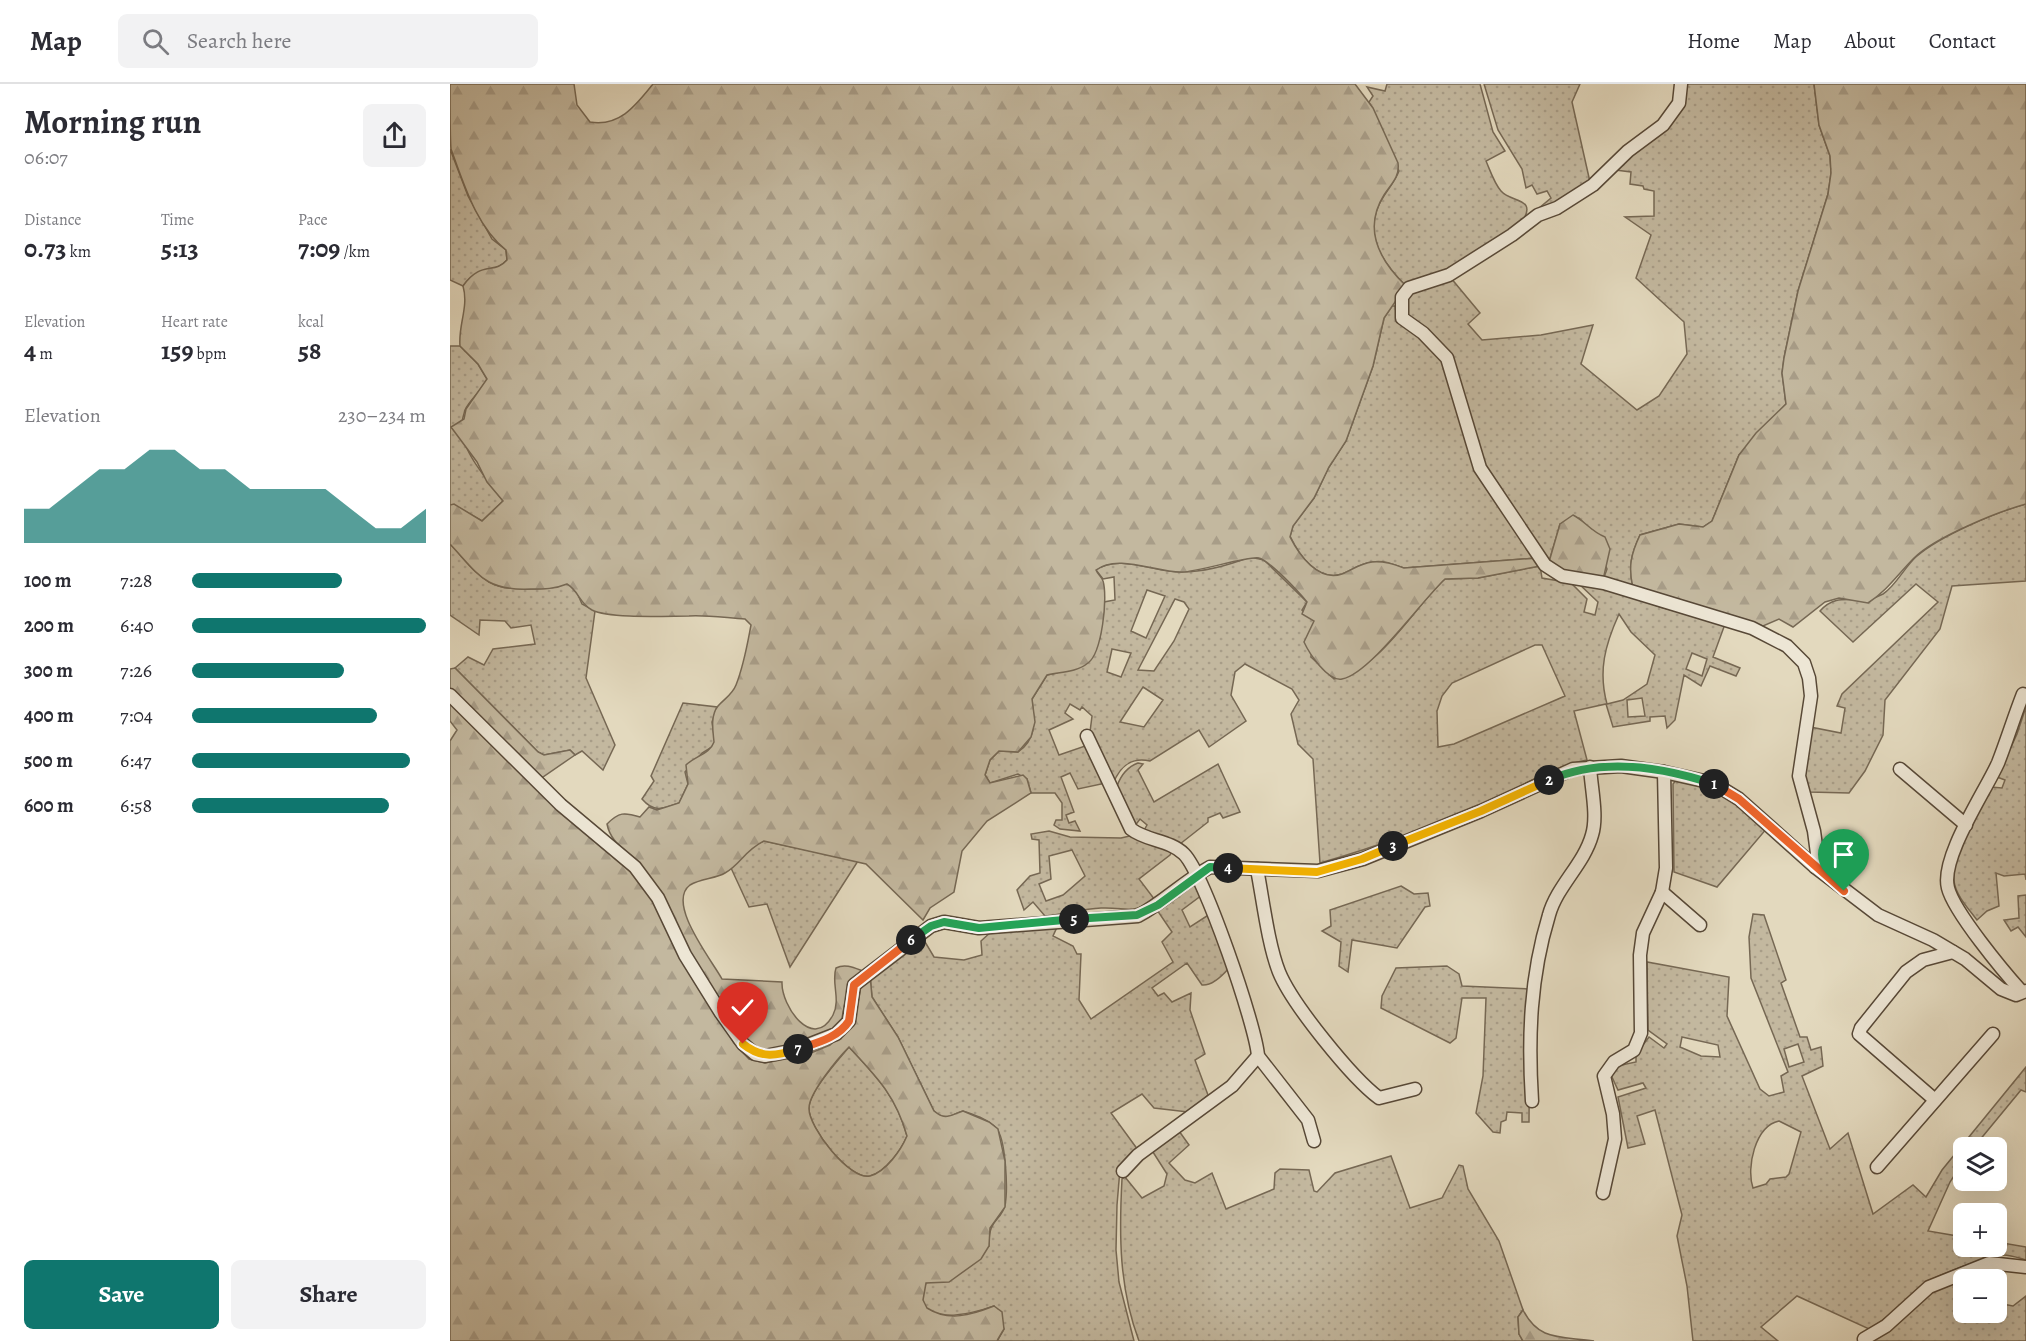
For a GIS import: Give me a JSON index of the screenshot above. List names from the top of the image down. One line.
{"page":{"header":"Map","search":"Search here","nav":["Home","Map","About","Contact"],"heading":["Morning run","06:07"],"stats":[["Distance","0.73 km"],["Time","5:13"],["Pace","7:09 /km"],["Elevation","4 m"],["Heart rate","159 bpm"],["kcal","58"]],"chart":["Elevation","230–234 m"],"list":[{"name":"100 m","note":"7:28"},{"name":"200 m","note":"6:40"},{"name":"300 m","note":"7:26"},{"name":"400 m","note":"7:04"},{"name":"500 m","note":"6:47"},{"name":"600 m","note":"6:58"}],"pins":["2","1","3","4","5","6","7"],"map_buttons":["+","−"],"buttons":["Save","Share"]}}
